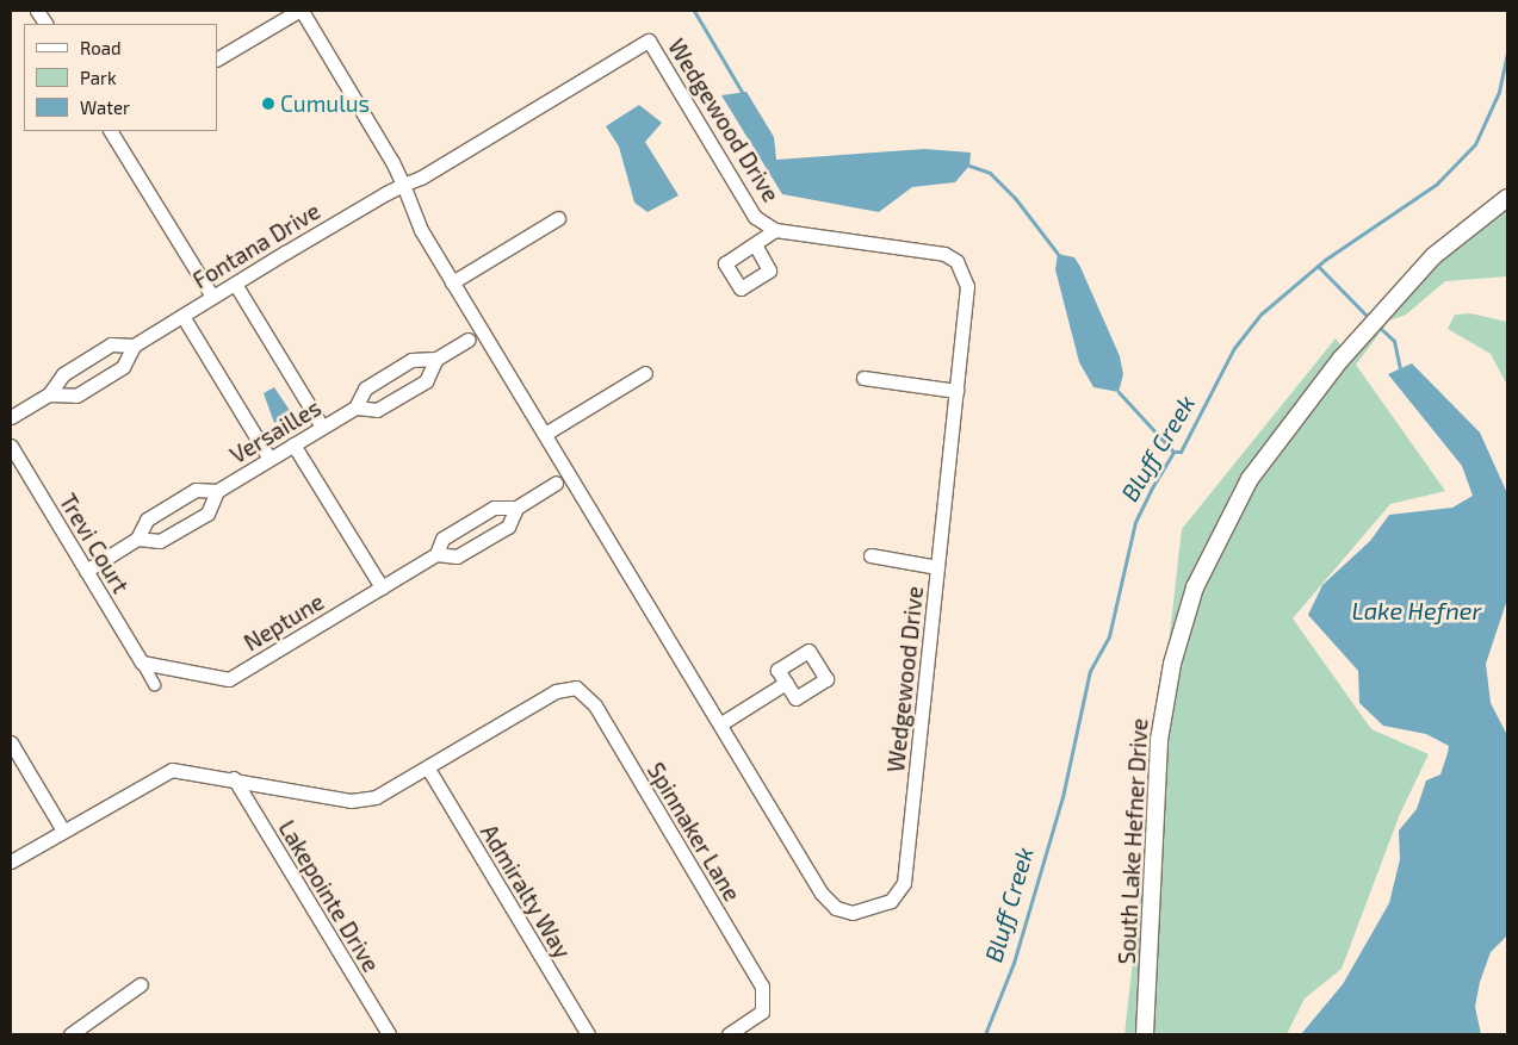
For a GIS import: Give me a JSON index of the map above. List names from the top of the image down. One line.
{"streets":{"street":["Wedgewood Drive","Fontana Drive","Versailles","Trevi Court","Neptune","Spinnaker Lane","South Lake Hefner Drive","Admiralty Way","Lakepointe Drive"]},"crossings":[["Wedgewood Drive","Fontana Drive"],["Versailles","Trevi Court"],["Trevi Court","Neptune"],["Spinnaker Lane","Admiralty Way"]],"water":["Bluff Creek","Lake Hefner"],"places":["Cumulus"],"legend":["Road","Park","Water"]}
